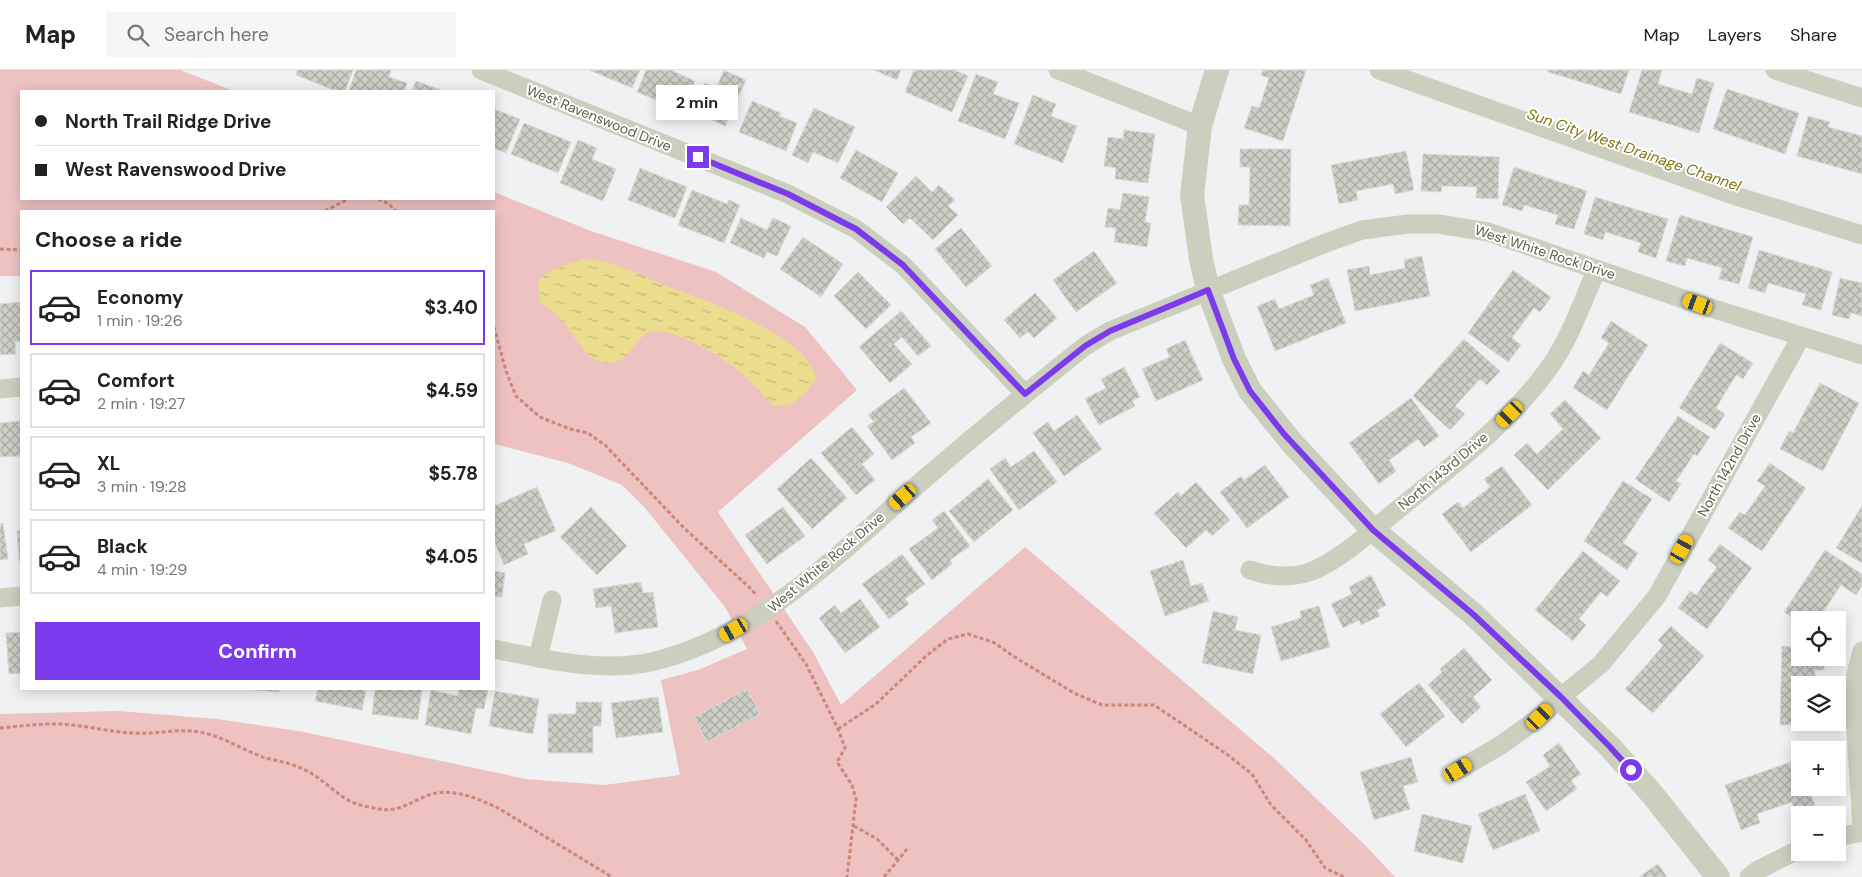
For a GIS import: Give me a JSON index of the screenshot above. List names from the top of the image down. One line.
{"streets":{"street":["West Ravenswood Drive","West White Rock Drive","North 142nd Drive","North 143rd Drive"]},"crossings":[["West Ravenswood Drive","West White Rock Drive"],["West White Rock Drive","North 142nd Drive"],["West White Rock Drive","North 143rd Drive"]],"water":["Sun City West Drainage Channel"],"page":{"header":"Map","search":"Search here","nav":["Map","Layers","Share"],"bubble":"2 min","banner":["North Trail Ridge Drive","West Ravenswood Drive"],"heading":"Choose a ride","list":[{"name":"Economy","note":"1 min · 19:26","value":"$3.40"},{"name":"Comfort","note":"2 min · 19:27","value":"$4.59"},{"name":"XL","note":"3 min · 19:28","value":"$5.78"},{"name":"Black","note":"4 min · 19:29","value":"$4.05"}],"map_buttons":["+","−"],"buttons":"Confirm"}}
